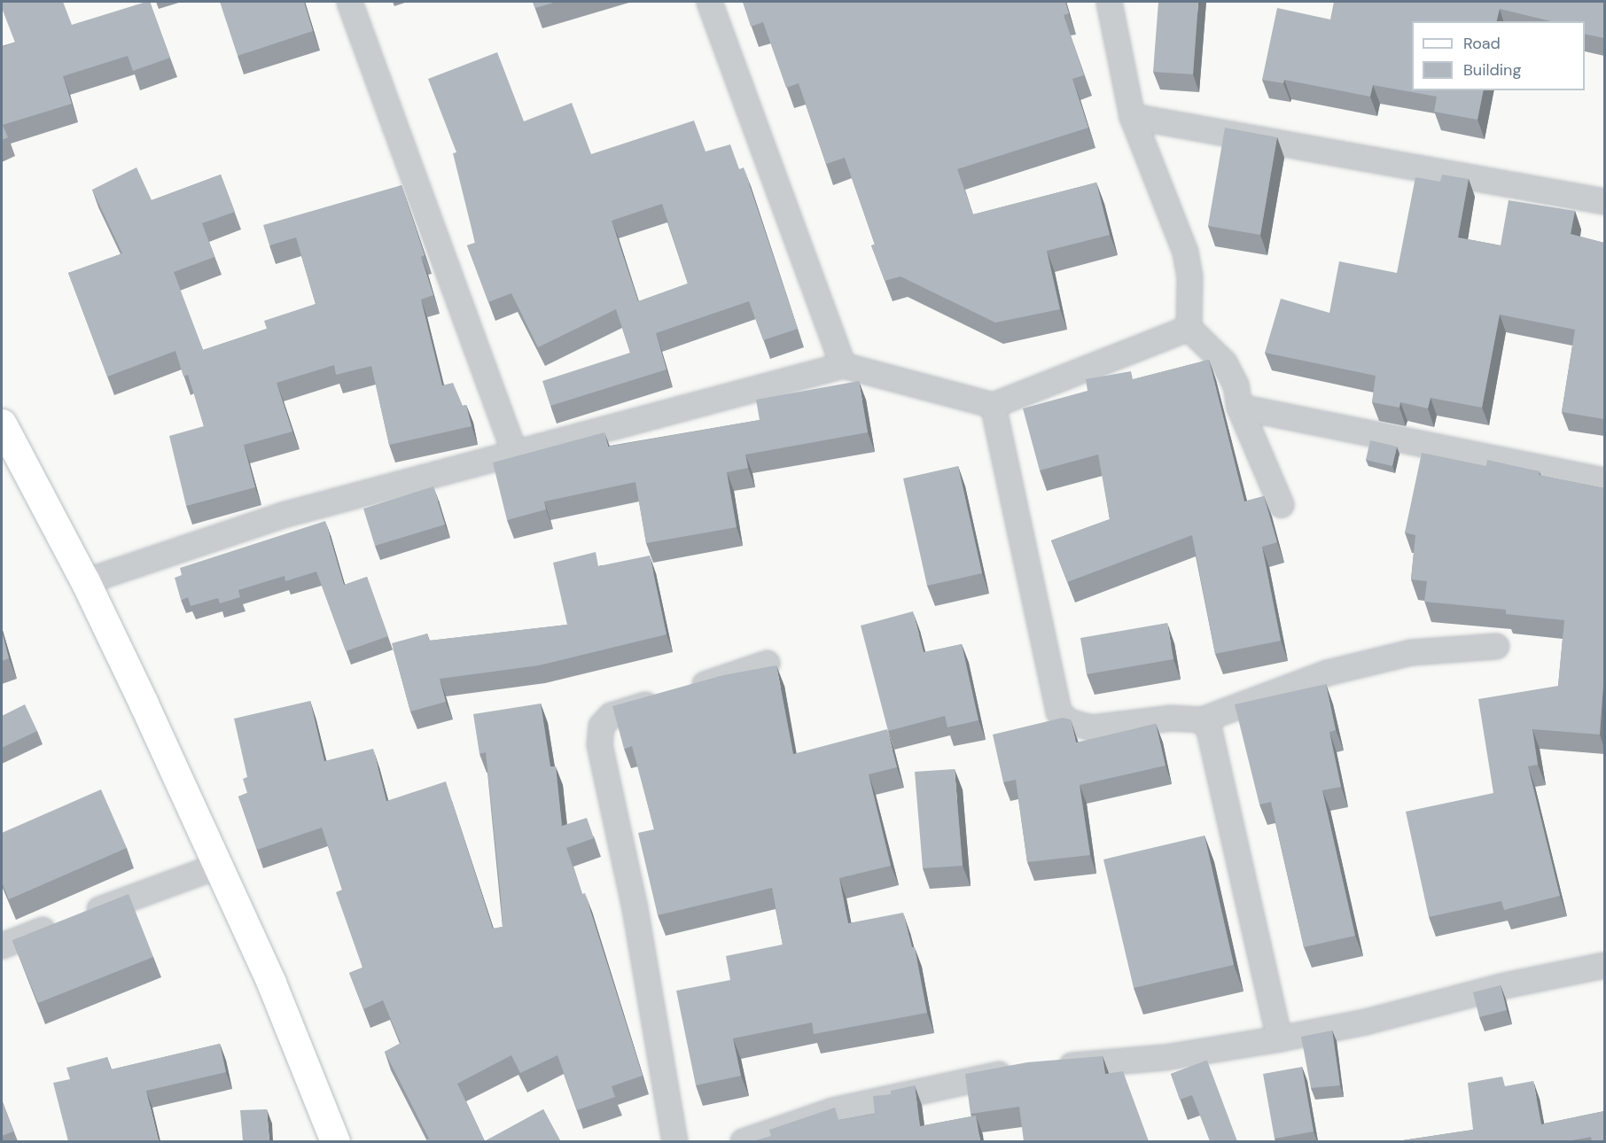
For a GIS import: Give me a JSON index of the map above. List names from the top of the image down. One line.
{"legend":["Road","Building"]}
